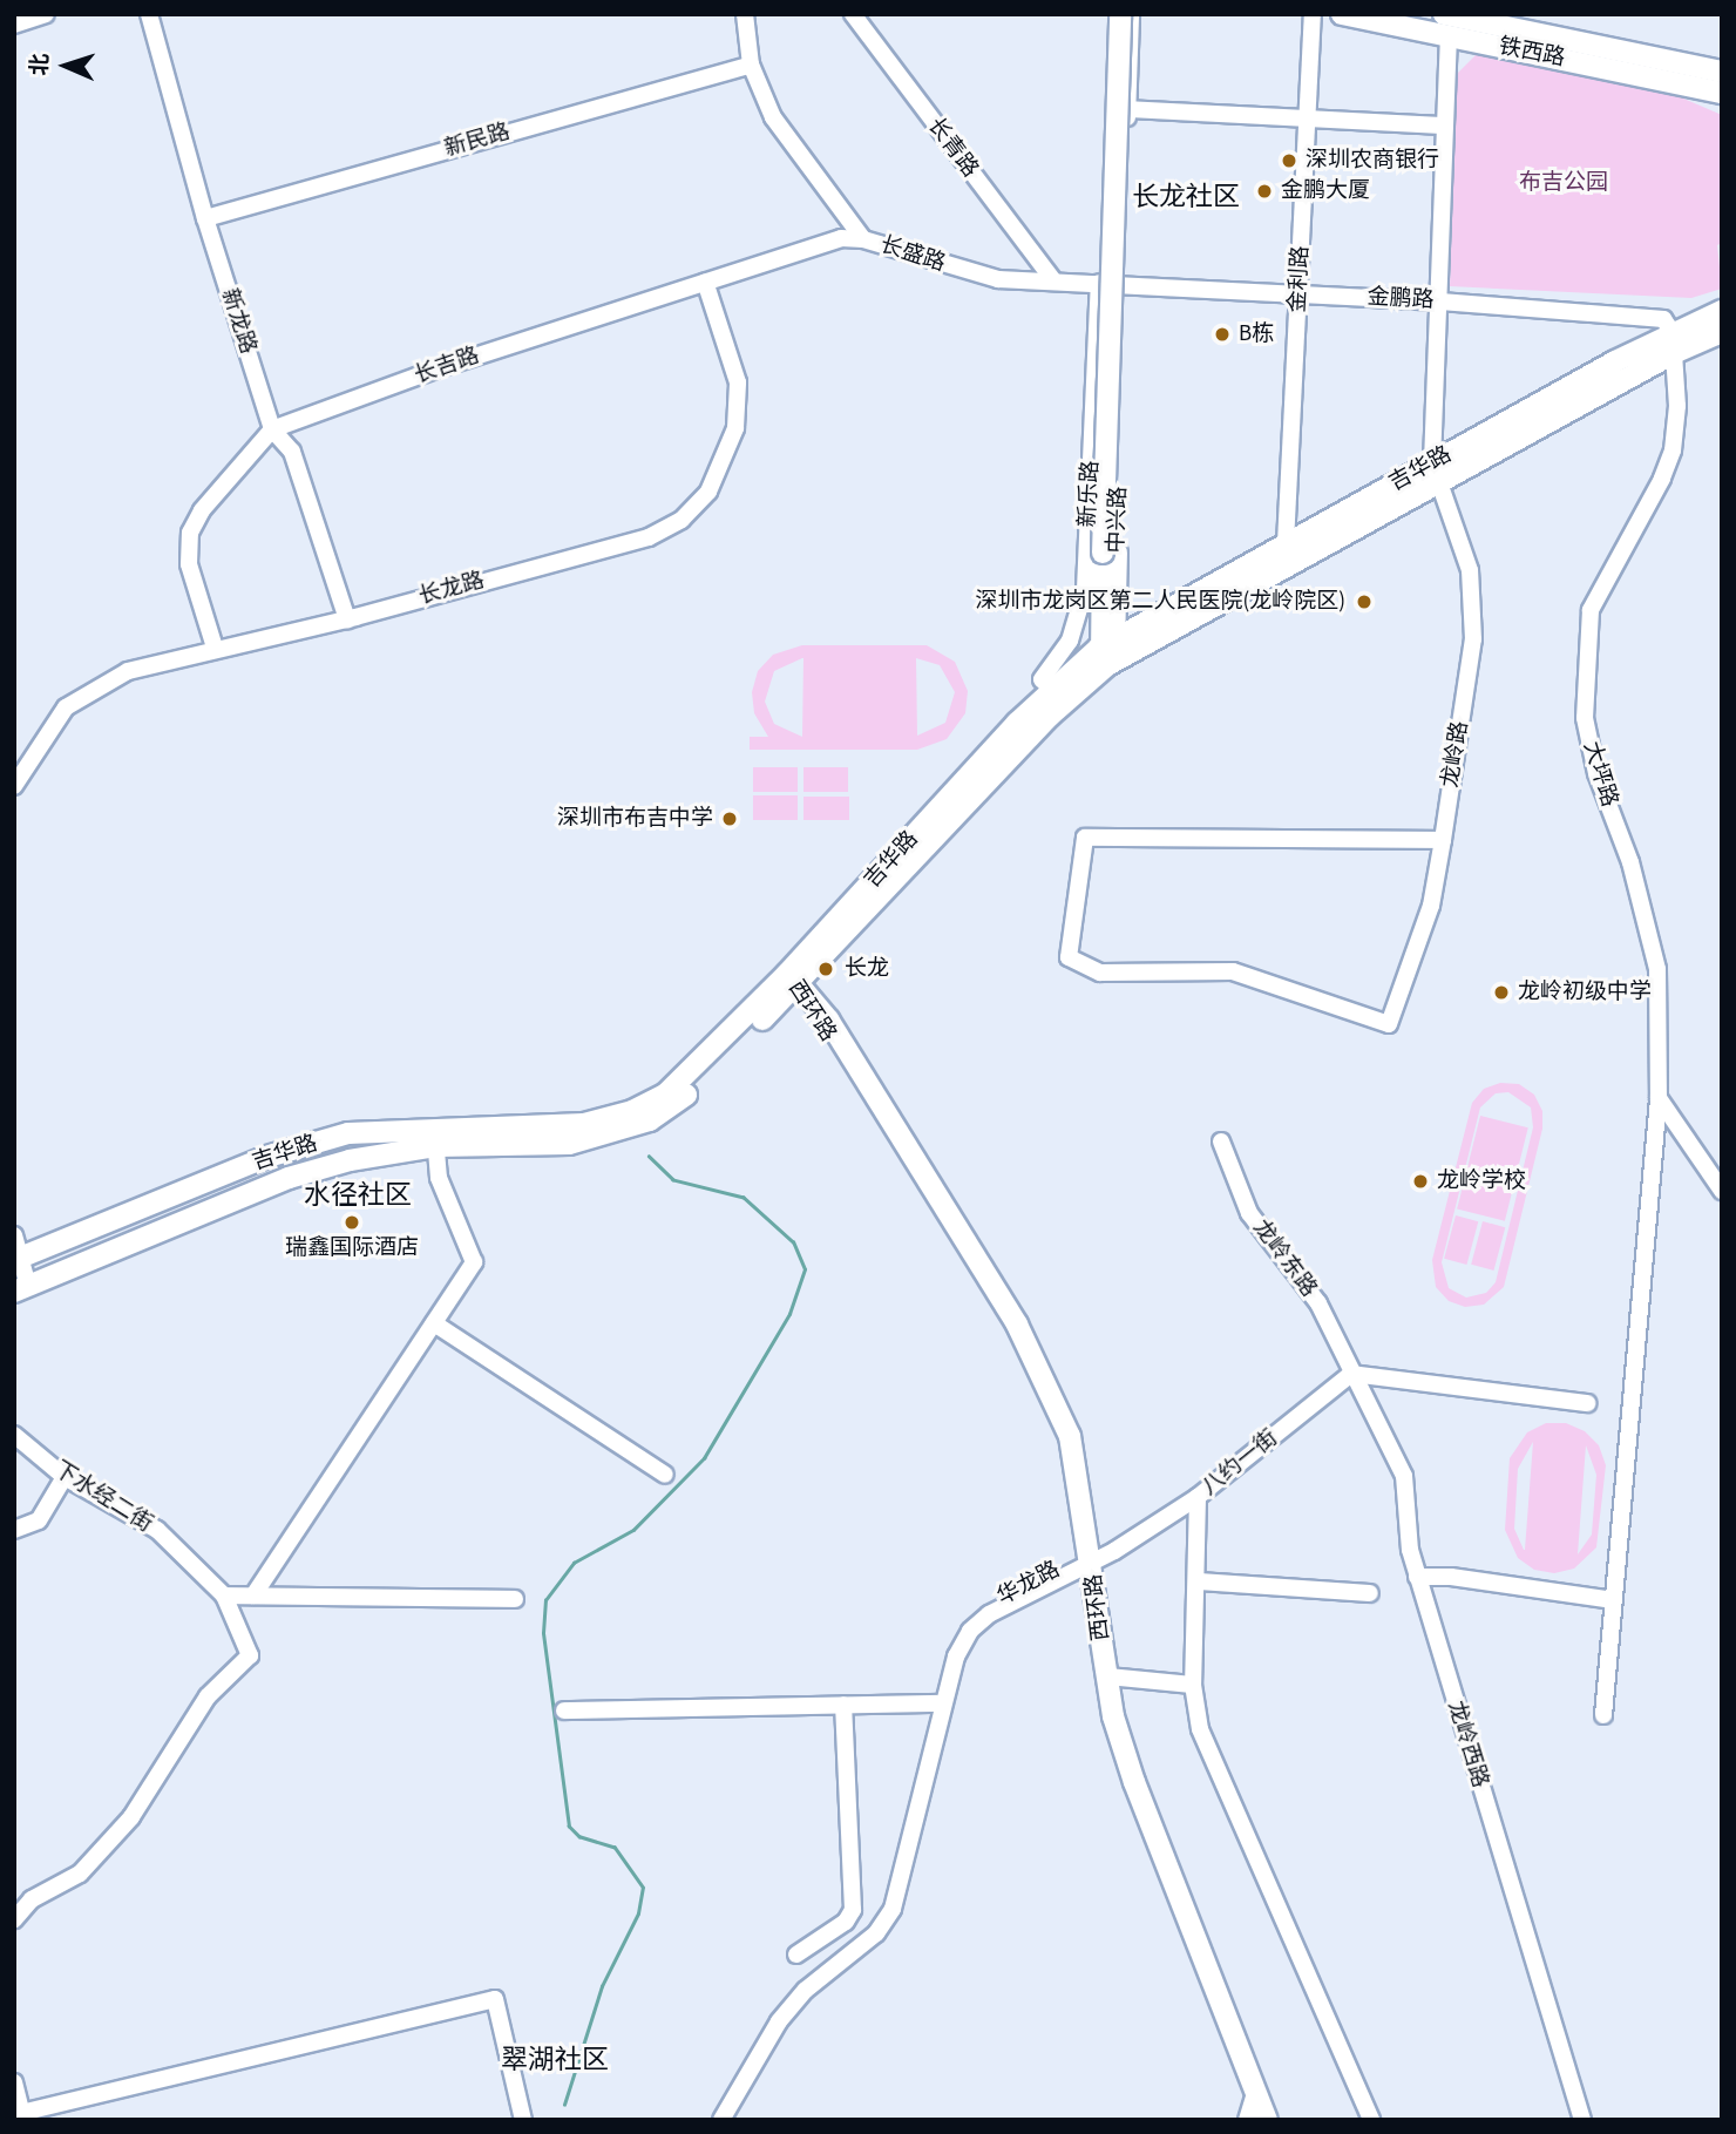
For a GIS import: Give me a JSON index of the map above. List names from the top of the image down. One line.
{"streets":{"main road":["铁西路","吉华路","中兴路","西环路"],"street":["新民路","长青路","长盛路","金利路","金鹏路","新龙路","长吉路","新乐路","长龙路","龙岭路","大坪路","龙岭东路","八约一街","下水经二街","华龙路","龙岭西路"]},"crossings":[["新民路","长盛路"],["新民路","新龙路"],["长青路","长盛路"],["长盛路","金鹏路"],["长盛路","长吉路"],["长盛路","新乐路"],["金利路","金鹏路"],["金利路","吉华路"],["金鹏路","吉华路"],["金鹏路","新乐路"],["新龙路","长吉路"],["新龙路","长龙路"],["长吉路","长龙路"],["吉华路","新乐路"],["吉华路","中兴路"],["吉华路","龙岭路"],["吉华路","大坪路"],["吉华路","西环路"],["西环路","华龙路"],["龙岭东路","八约一街"],["龙岭东路","龙岭西路"],["八约一街","华龙路"],["八约一街","龙岭西路"]],"districts":["长龙社区","水径社区","翠湖社区"],"parks":["布吉公园"],"places":["深圳农商银行","金鹏大厦","B栋","深圳市龙岗区第二人民医院(龙岭院区)","深圳市布吉中学","长龙","龙岭初级中学","龙岭学校","瑞鑫国际酒店"],"north":"left"}
